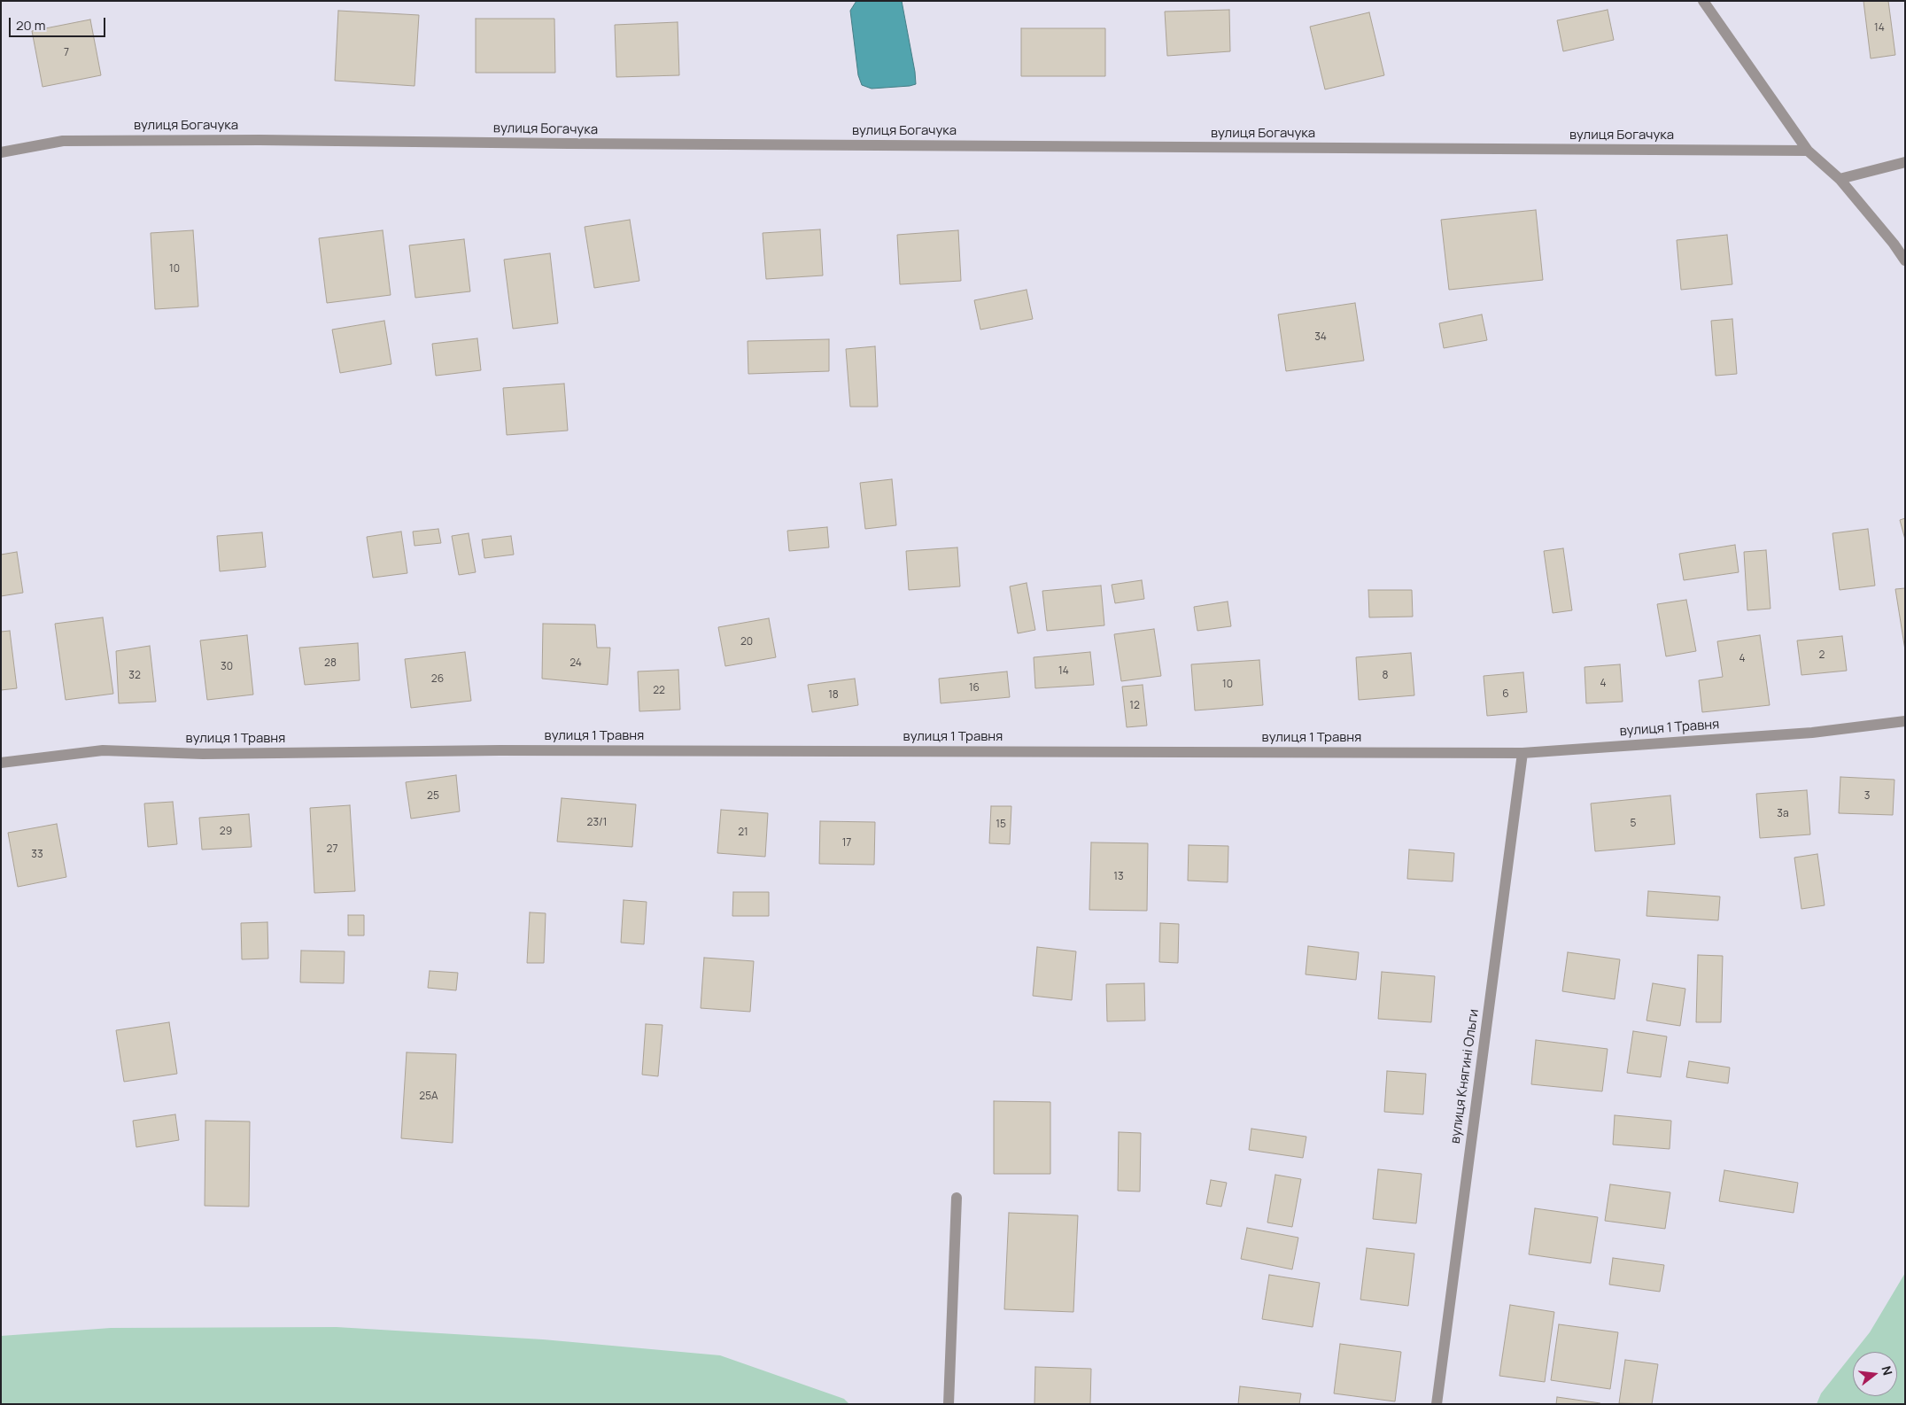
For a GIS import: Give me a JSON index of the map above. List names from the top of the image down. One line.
{"streets":{"street":["вулиця Богачука","вулиця 1 Травня","вулиця Княгині Ольги"]},"crossings":[["вулиця 1 Травня","вулиця Княгині Ольги"]],"house_numbers":["14","7","10","34","20","2","4","28","24","30","14","32","8","26","4","10","16","22","6","18","12","25","3","3а","23/1","5","15","29","21","17","27","33","13","25А"],"scale_bar":"20 m","north":"right"}
